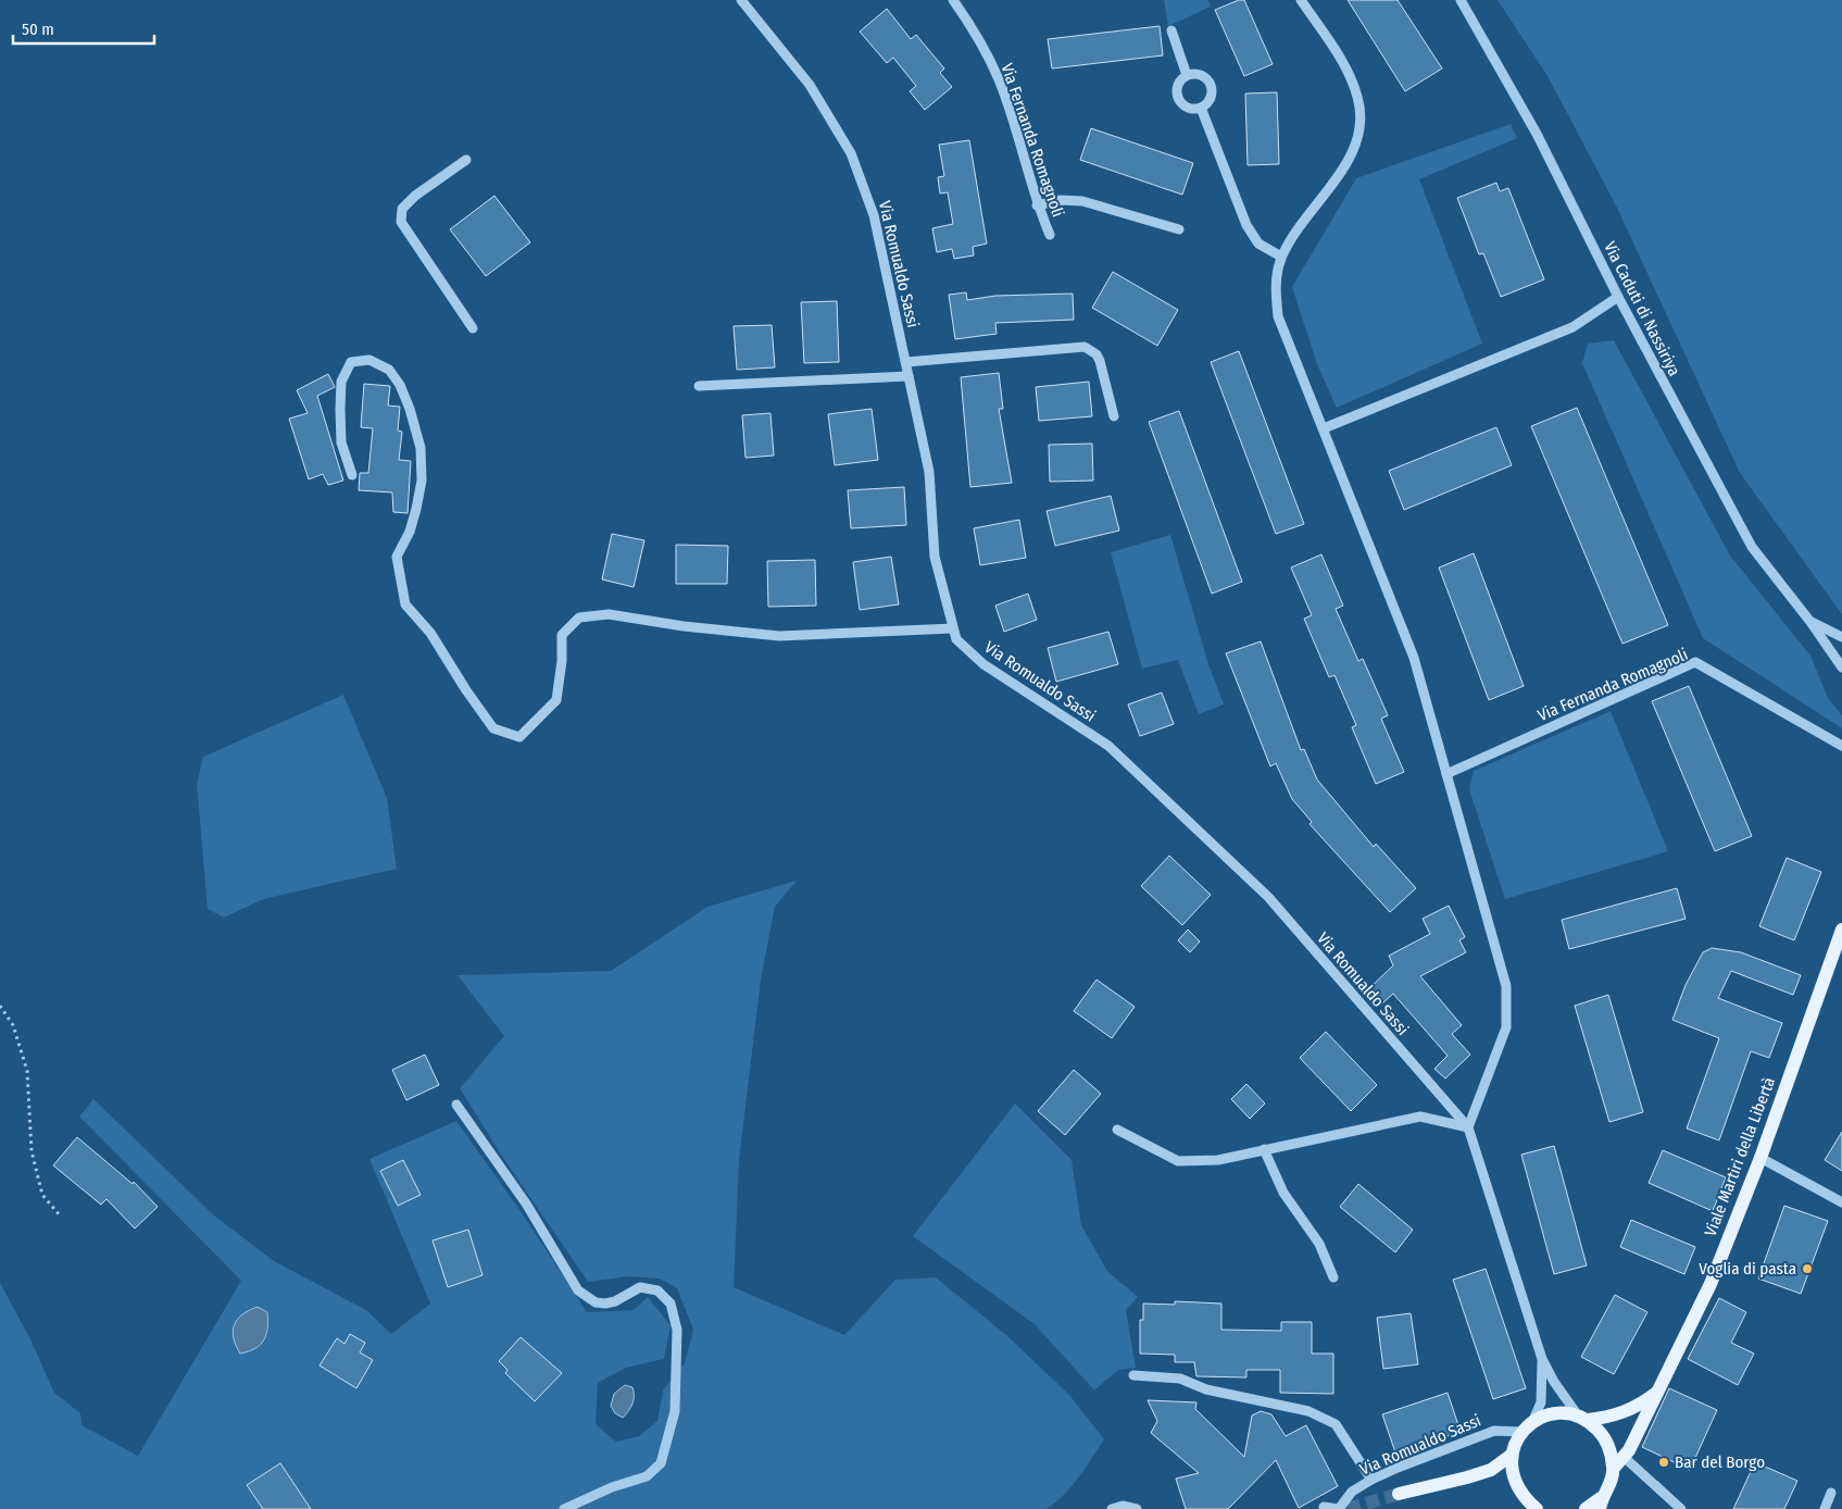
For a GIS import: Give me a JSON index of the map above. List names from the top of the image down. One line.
{"streets":{"main road":["Viale Martiri della Libertà"],"street":["Via Fernanda Romagnoli","Via Romualdo Sassi","Via Caduti di Nassiriya"]},"crossings":[["Via Romualdo Sassi","Viale Martiri della Libertà"]],"places":["Voglia di pasta","Bar del Borgo"],"scale_bar":"50 m"}
